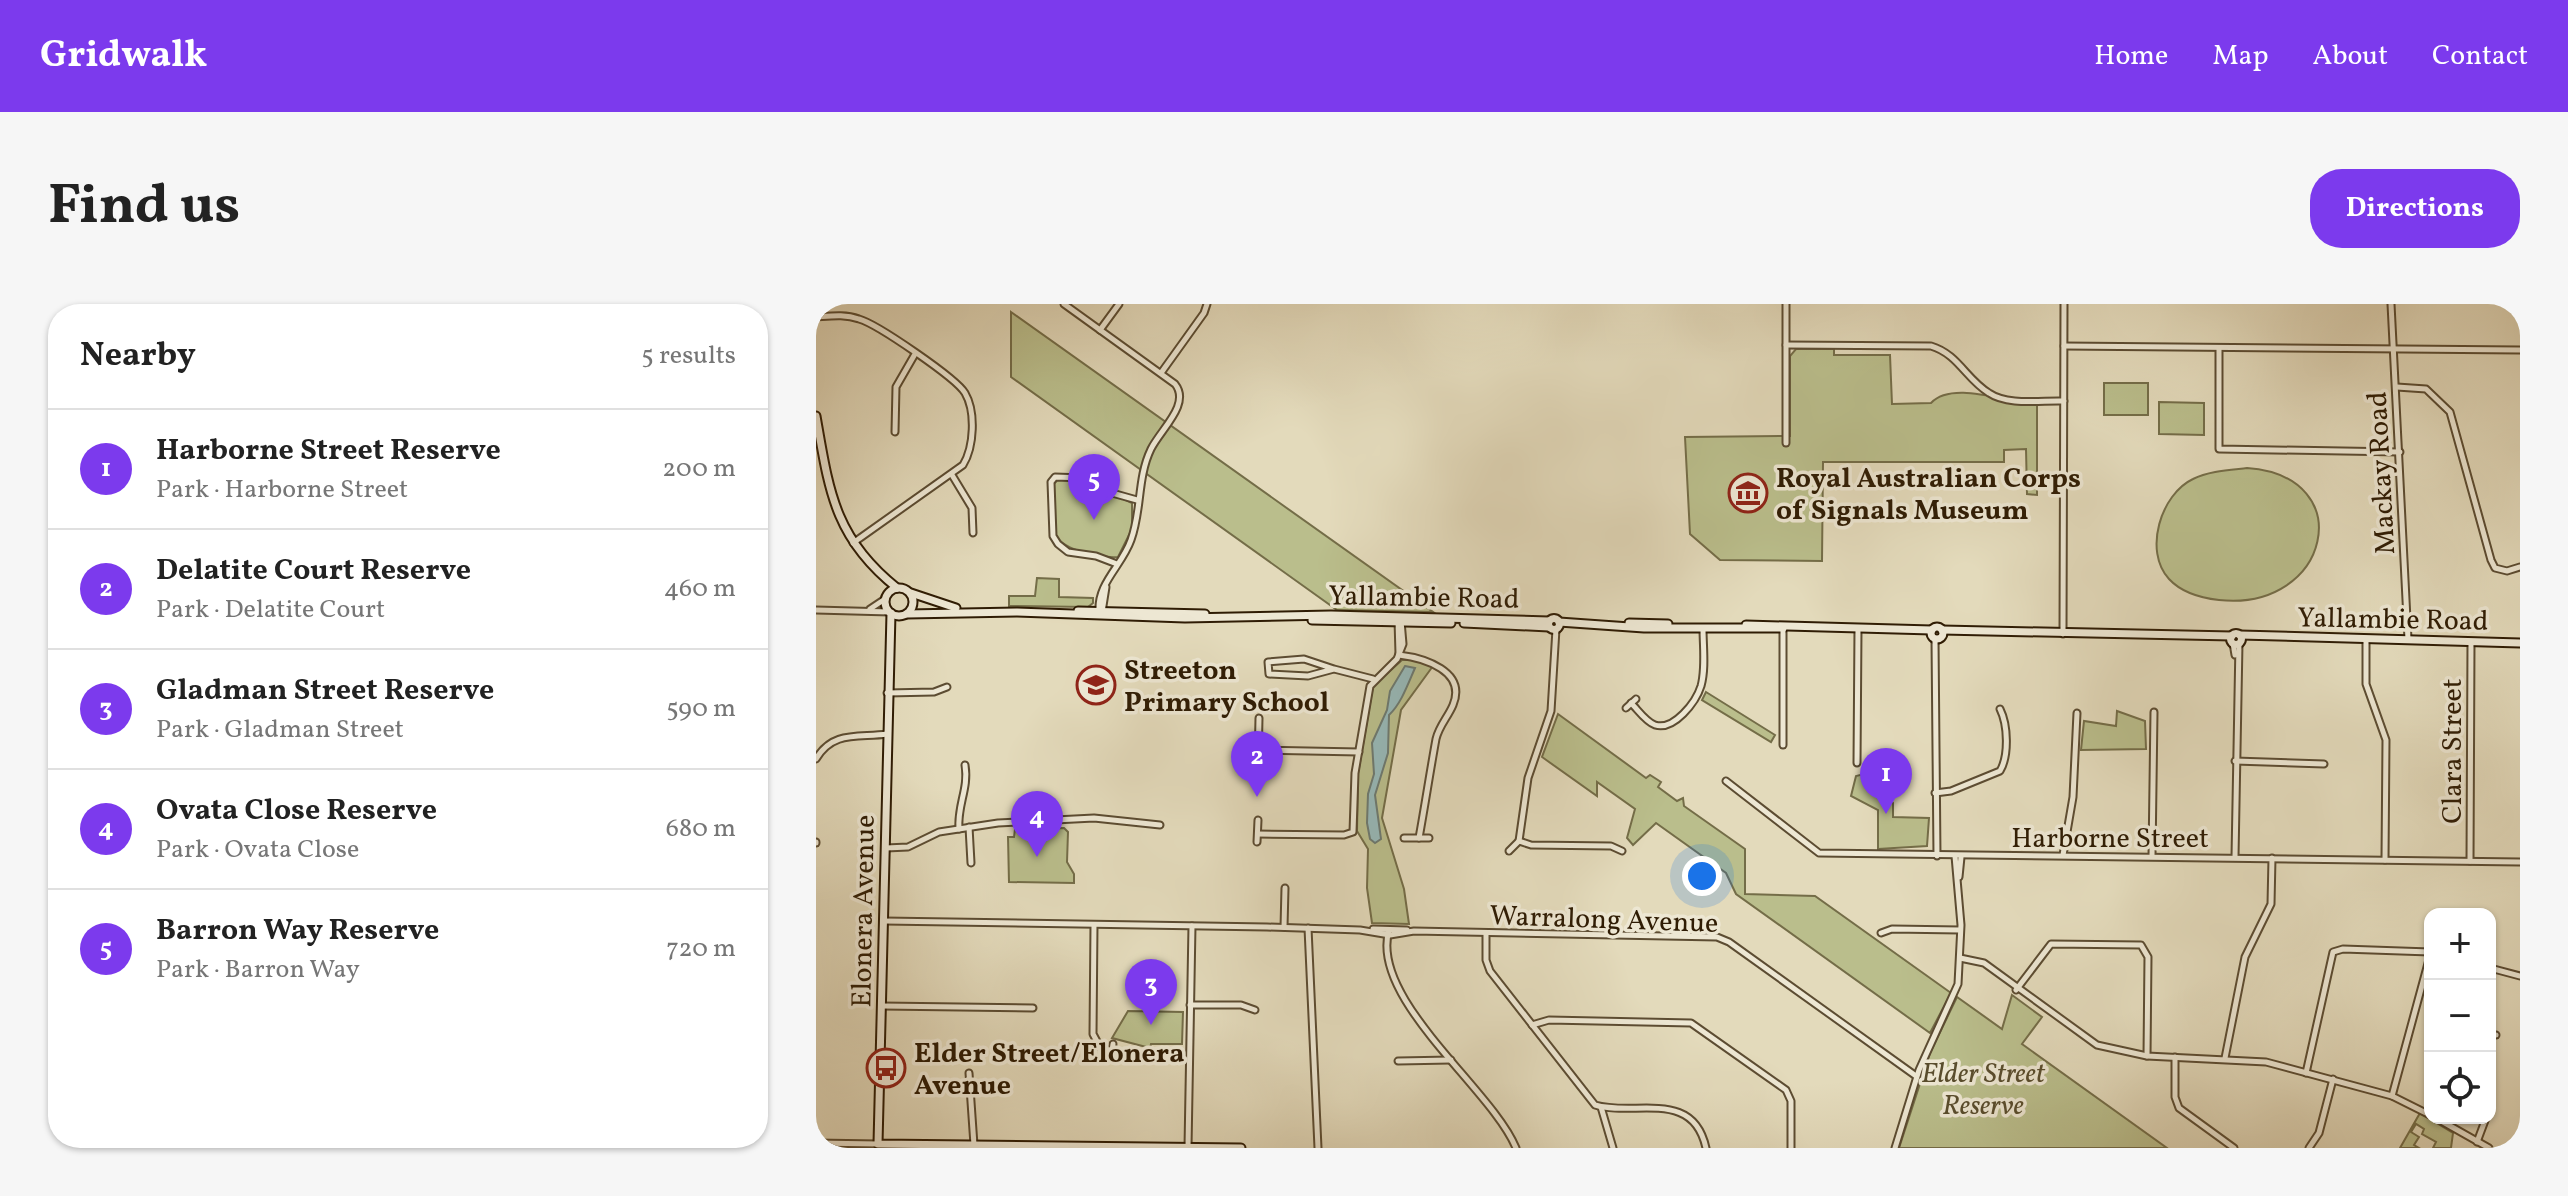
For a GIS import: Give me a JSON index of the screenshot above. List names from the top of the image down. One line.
{"streets":{"street":["Mackay Road","Yallambie Road","Clara Street","Harborne Street","Elonera Avenue","Warralong Avenue"]},"crossings":[["Mackay Road","Yallambie Road"],["Yallambie Road","Clara Street"],["Yallambie Road","Elonera Avenue"],["Clara Street","Harborne Street"],["Elonera Avenue","Warralong Avenue"]],"parks":["Elder Street Reserve"],"places":{"museum":["Royal Australian Corps of Signals Museum"],"school or university":["Streeton Primary School"],"bus stop":["Elder Street/Elonera Avenue"]},"page":{"header":"Gridwalk","nav":["Home","Map","About","Contact"],"title":"Find us","buttons":"Directions","heading":["Nearby","5 results"],"list":[{"mark":"1","name":"Harborne Street Reserve","note":"Park · Harborne Street","value":"200 m"},{"mark":"2","name":"Delatite Court Reserve","note":"Park · Delatite Court","value":"460 m"},{"mark":"3","name":"Gladman Street Reserve","note":"Park · Gladman Street","value":"590 m"},{"mark":"4","name":"Ovata Close Reserve","note":"Park · Ovata Close","value":"680 m"},{"mark":"5","name":"Barron Way Reserve","note":"Park · Barron Way","value":"720 m"}],"pins":["5","2","1","4","3"],"map_buttons":["+","−"]}}
